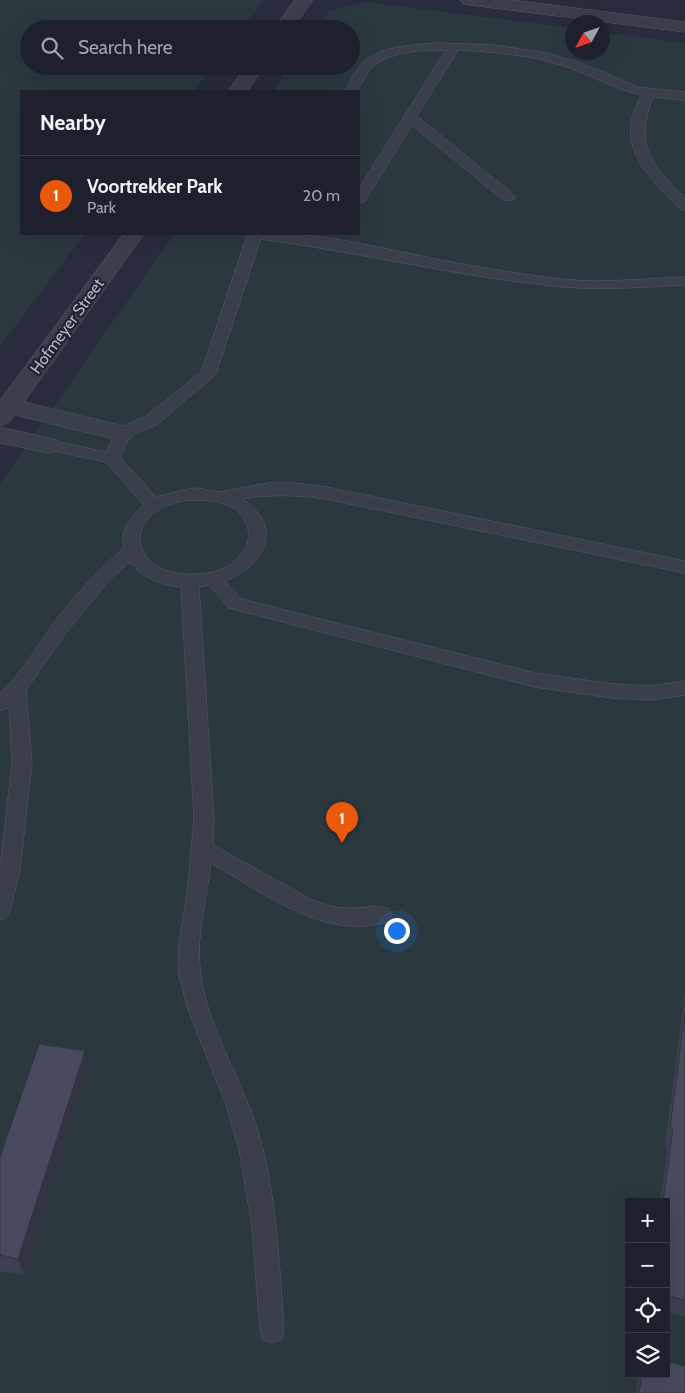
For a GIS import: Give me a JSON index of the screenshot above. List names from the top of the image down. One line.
{"streets":{"street":["Hofmeyer Street"]},"north":"bottom left","page":{"search":"Search here","heading":"Nearby","list":[{"mark":"1","name":"Voortrekker Park","note":"Park","value":"20 m"}],"pins":"1","map_buttons":["+","−"]}}
